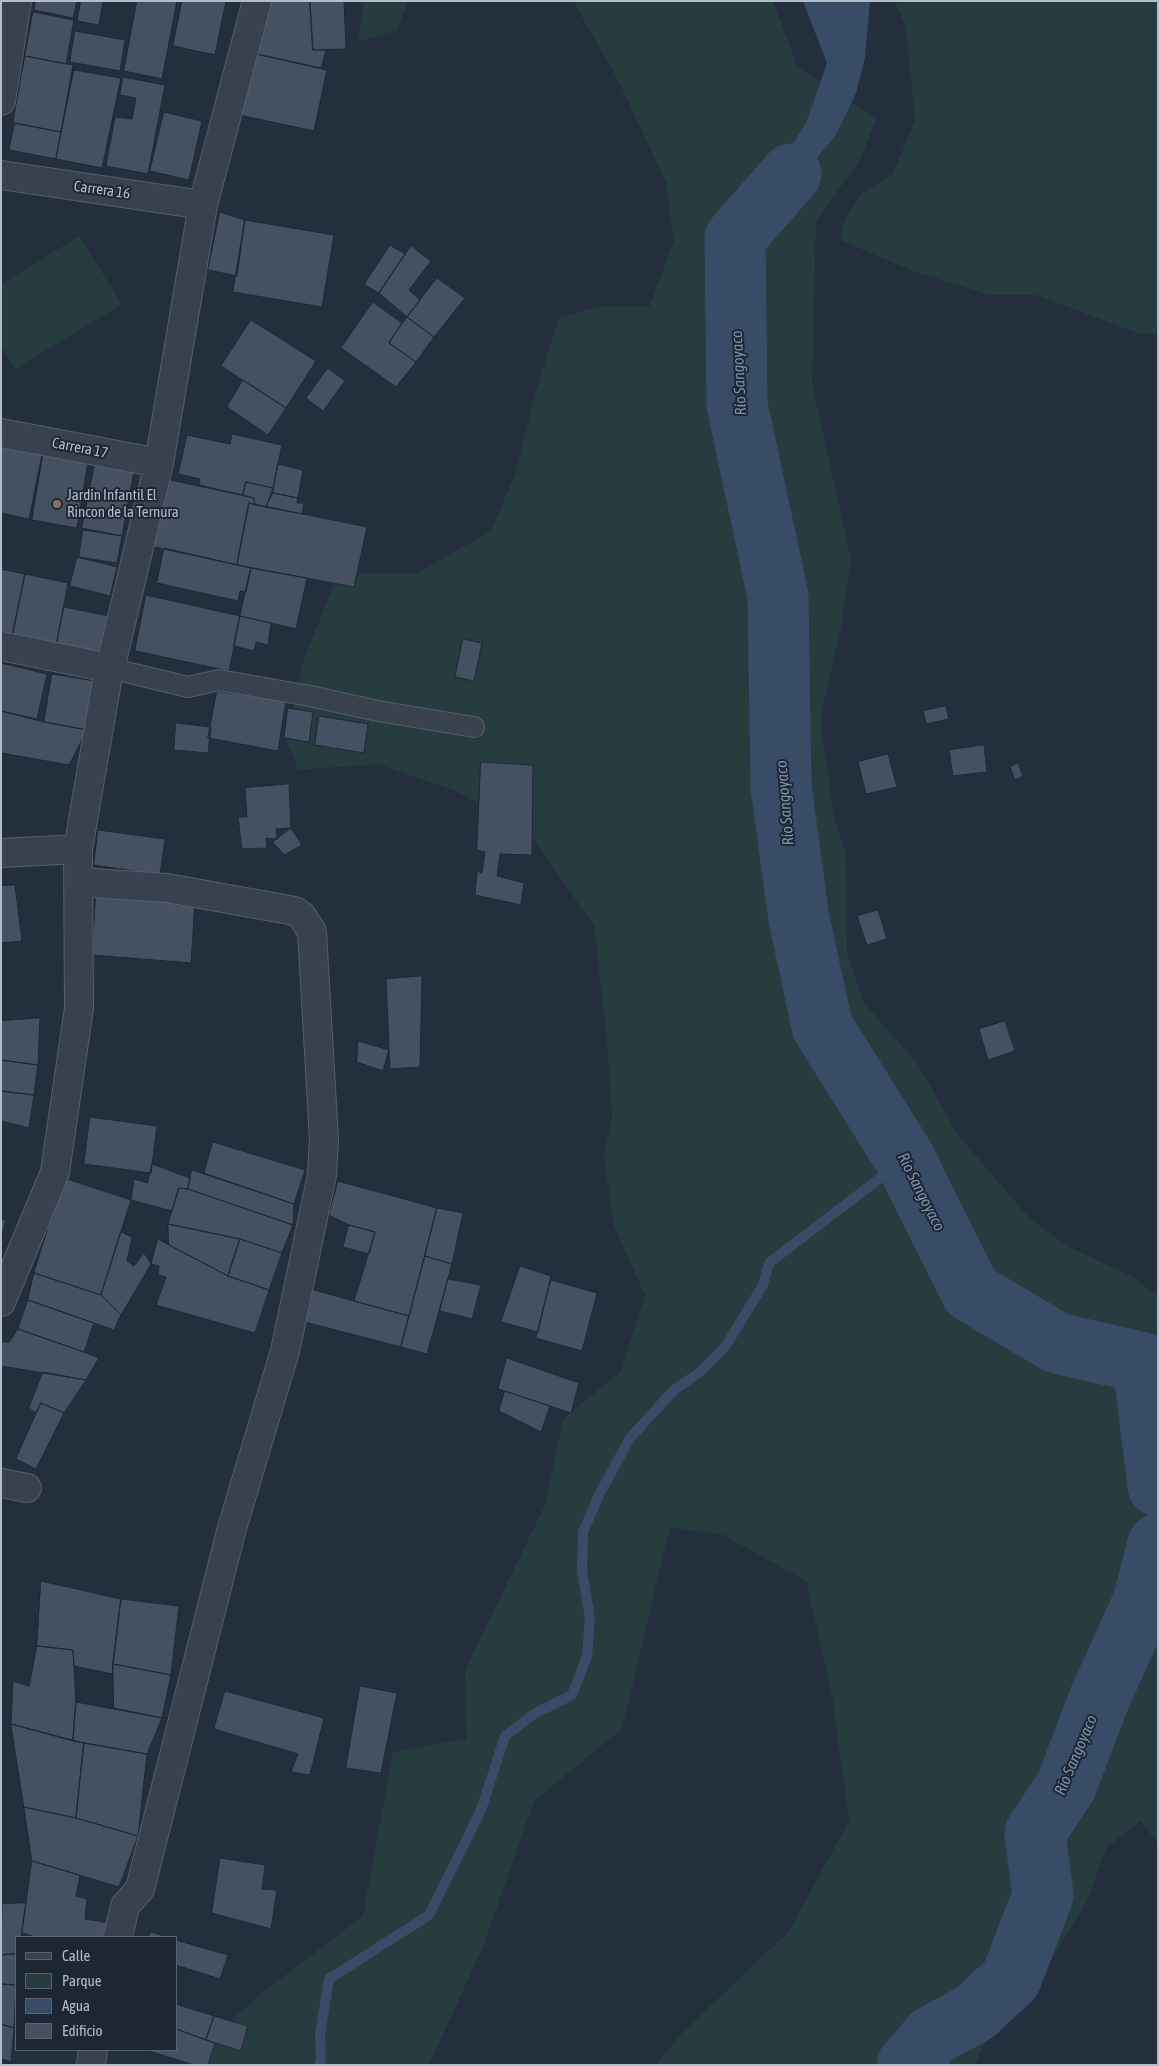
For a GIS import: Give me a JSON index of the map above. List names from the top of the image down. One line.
{"streets":{"street":["Carrera 16","Carrera 17"]},"water":["Río Sangoyaco"],"places":["Jardín Infantil El Rincon de la Ternura"],"legend":["Calle","Parque","Agua","Edificio"]}
